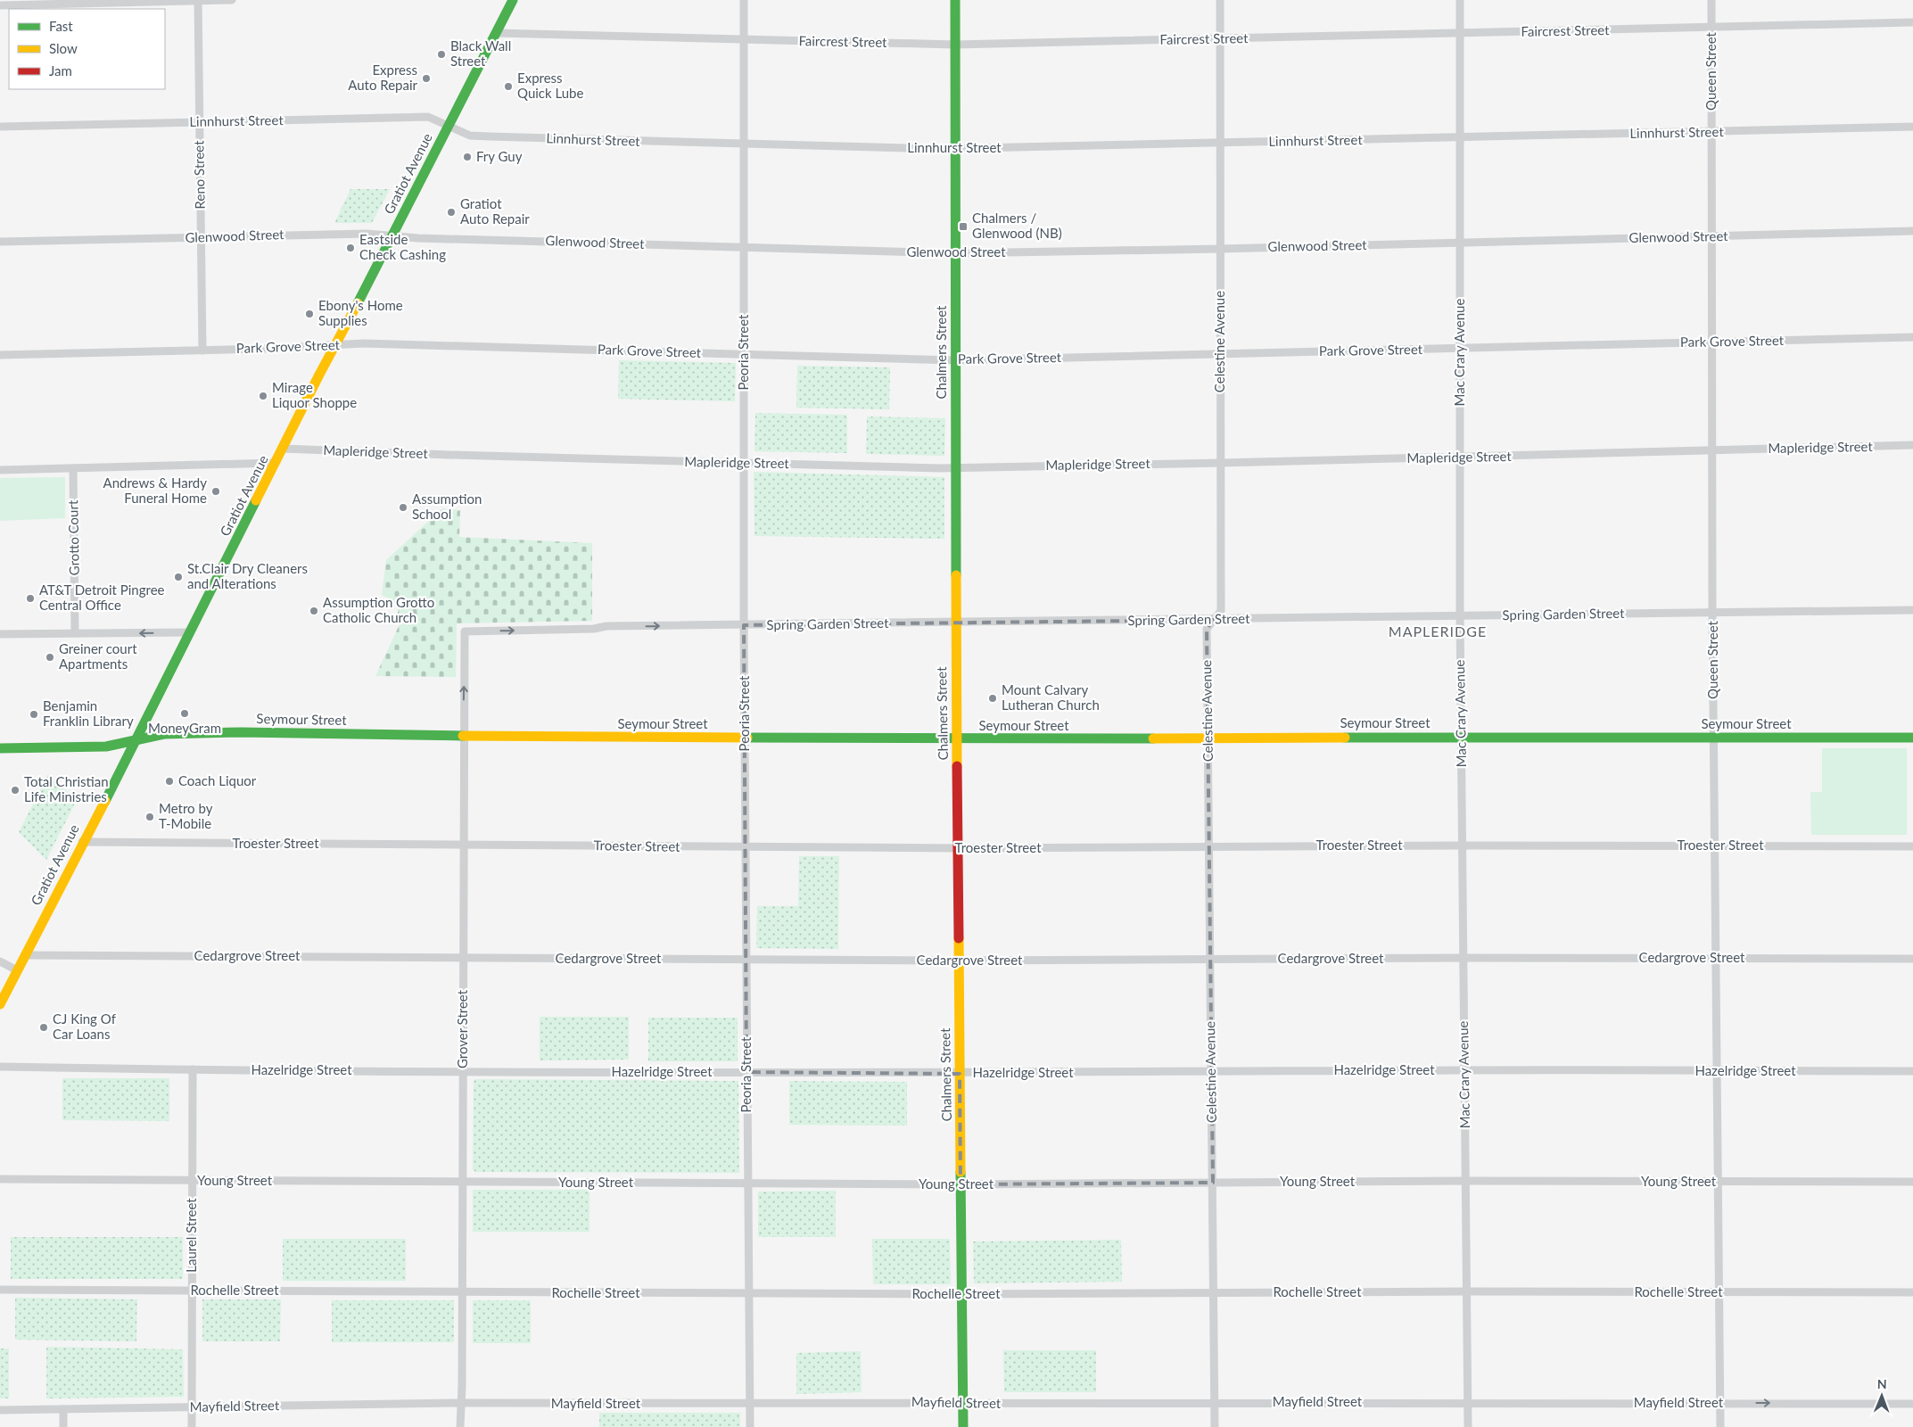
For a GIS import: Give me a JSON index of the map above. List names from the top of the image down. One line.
{"streets":{"street":["Faircrest Street","Queen Street","Linnhurst Street","Gratiot Avenue","Reno Street","Glenwood Street","Celestine Avenue","Park Grove Street","Peoria Street","Chalmers Street","Mac Crary Avenue","Mapleridge Street","Grotto Court","Spring Garden Street","Seymour Street","Troester Street","Cedargrove Street","Grover Street","Hazelridge Street","Young Street","Laurel Street","Rochelle Street","Mayfield Street"]},"crossings":[["Faircrest Street","Queen Street"],["Faircrest Street","Gratiot Avenue"],["Faircrest Street","Celestine Avenue"],["Faircrest Street","Peoria Street"],["Faircrest Street","Chalmers Street"],["Faircrest Street","Mac Crary Avenue"],["Queen Street","Linnhurst Street"],["Queen Street","Glenwood Street"],["Queen Street","Park Grove Street"],["Queen Street","Mapleridge Street"],["Queen Street","Spring Garden Street"],["Queen Street","Seymour Street"],["Queen Street","Troester Street"],["Queen Street","Cedargrove Street"],["Queen Street","Hazelridge Street"],["Queen Street","Young Street"],["Queen Street","Rochelle Street"],["Queen Street","Mayfield Street"],["Linnhurst Street","Gratiot Avenue"],["Linnhurst Street","Reno Street"],["Linnhurst Street","Celestine Avenue"],["Linnhurst Street","Peoria Street"],["Linnhurst Street","Chalmers Street"],["Linnhurst Street","Mac Crary Avenue"],["Gratiot Avenue","Glenwood Street"],["Gratiot Avenue","Park Grove Street"],["Gratiot Avenue","Mapleridge Street"],["Gratiot Avenue","Seymour Street"],["Gratiot Avenue","Troester Street"],["Gratiot Avenue","Cedargrove Street"],["Reno Street","Glenwood Street"],["Reno Street","Park Grove Street"],["Glenwood Street","Celestine Avenue"],["Glenwood Street","Peoria Street"],["Glenwood Street","Chalmers Street"],["Glenwood Street","Mac Crary Avenue"],["Celestine Avenue","Park Grove Street"],["Celestine Avenue","Mapleridge Street"],["Celestine Avenue","Spring Garden Street"],["Celestine Avenue","Seymour Street"],["Celestine Avenue","Troester Street"],["Celestine Avenue","Cedargrove Street"],["Celestine Avenue","Hazelridge Street"],["Celestine Avenue","Young Street"],["Celestine Avenue","Rochelle Street"],["Celestine Avenue","Mayfield Street"],["Park Grove Street","Peoria Street"],["Park Grove Street","Chalmers Street"],["Park Grove Street","Mac Crary Avenue"],["Peoria Street","Mapleridge Street"],["Peoria Street","Spring Garden Street"],["Peoria Street","Seymour Street"],["Peoria Street","Troester Street"],["Peoria Street","Cedargrove Street"],["Peoria Street","Hazelridge Street"],["Peoria Street","Young Street"],["Peoria Street","Rochelle Street"],["Peoria Street","Mayfield Street"],["Chalmers Street","Mapleridge Street"],["Chalmers Street","Spring Garden Street"],["Chalmers Street","Seymour Street"],["Chalmers Street","Troester Street"],["Chalmers Street","Cedargrove Street"],["Chalmers Street","Hazelridge Street"],["Chalmers Street","Young Street"],["Chalmers Street","Rochelle Street"],["Chalmers Street","Mayfield Street"],["Mac Crary Avenue","Mapleridge Street"],["Mac Crary Avenue","Spring Garden Street"],["Mac Crary Avenue","Seymour Street"],["Mac Crary Avenue","Troester Street"],["Mac Crary Avenue","Cedargrove Street"],["Mac Crary Avenue","Hazelridge Street"],["Mac Crary Avenue","Young Street"],["Mac Crary Avenue","Rochelle Street"],["Mac Crary Avenue","Mayfield Street"],["Spring Garden Street","Grover Street"],["Seymour Street","Grover Street"],["Troester Street","Grover Street"],["Cedargrove Street","Grover Street"],["Grover Street","Hazelridge Street"],["Grover Street","Young Street"],["Grover Street","Rochelle Street"],["Grover Street","Mayfield Street"],["Hazelridge Street","Laurel Street"],["Young Street","Laurel Street"],["Laurel Street","Rochelle Street"],["Laurel Street","Mayfield Street"]],"districts":["MAPLERIDGE"],"places":{"other":["Black Wall Street","Express Auto Repair","Express Quick Lube","Fry Guy","Gratiot Auto Repair","Eastside Check Cashing","Ebony's Home Supplies","Mirage Liquor Shoppe","Andrews & Hardy Funeral Home","Assumption School","St.Clair Dry Cleaners and Alterations","AT&T Detroit Pingree Central Office","Assumption Grotto Catholic Church","Greiner court Apartments","Mount Calvary Lutheran Church","MoneyGram","Benjamin Franklin Library","Coach Liquor","Total Christian Life Ministries","Metro by T-Mobile","CJ King Of Car Loans"],"transit":["Chalmers / Glenwood (NB)"]},"legend":["Fast","Slow","Jam"],"north":"top"}
